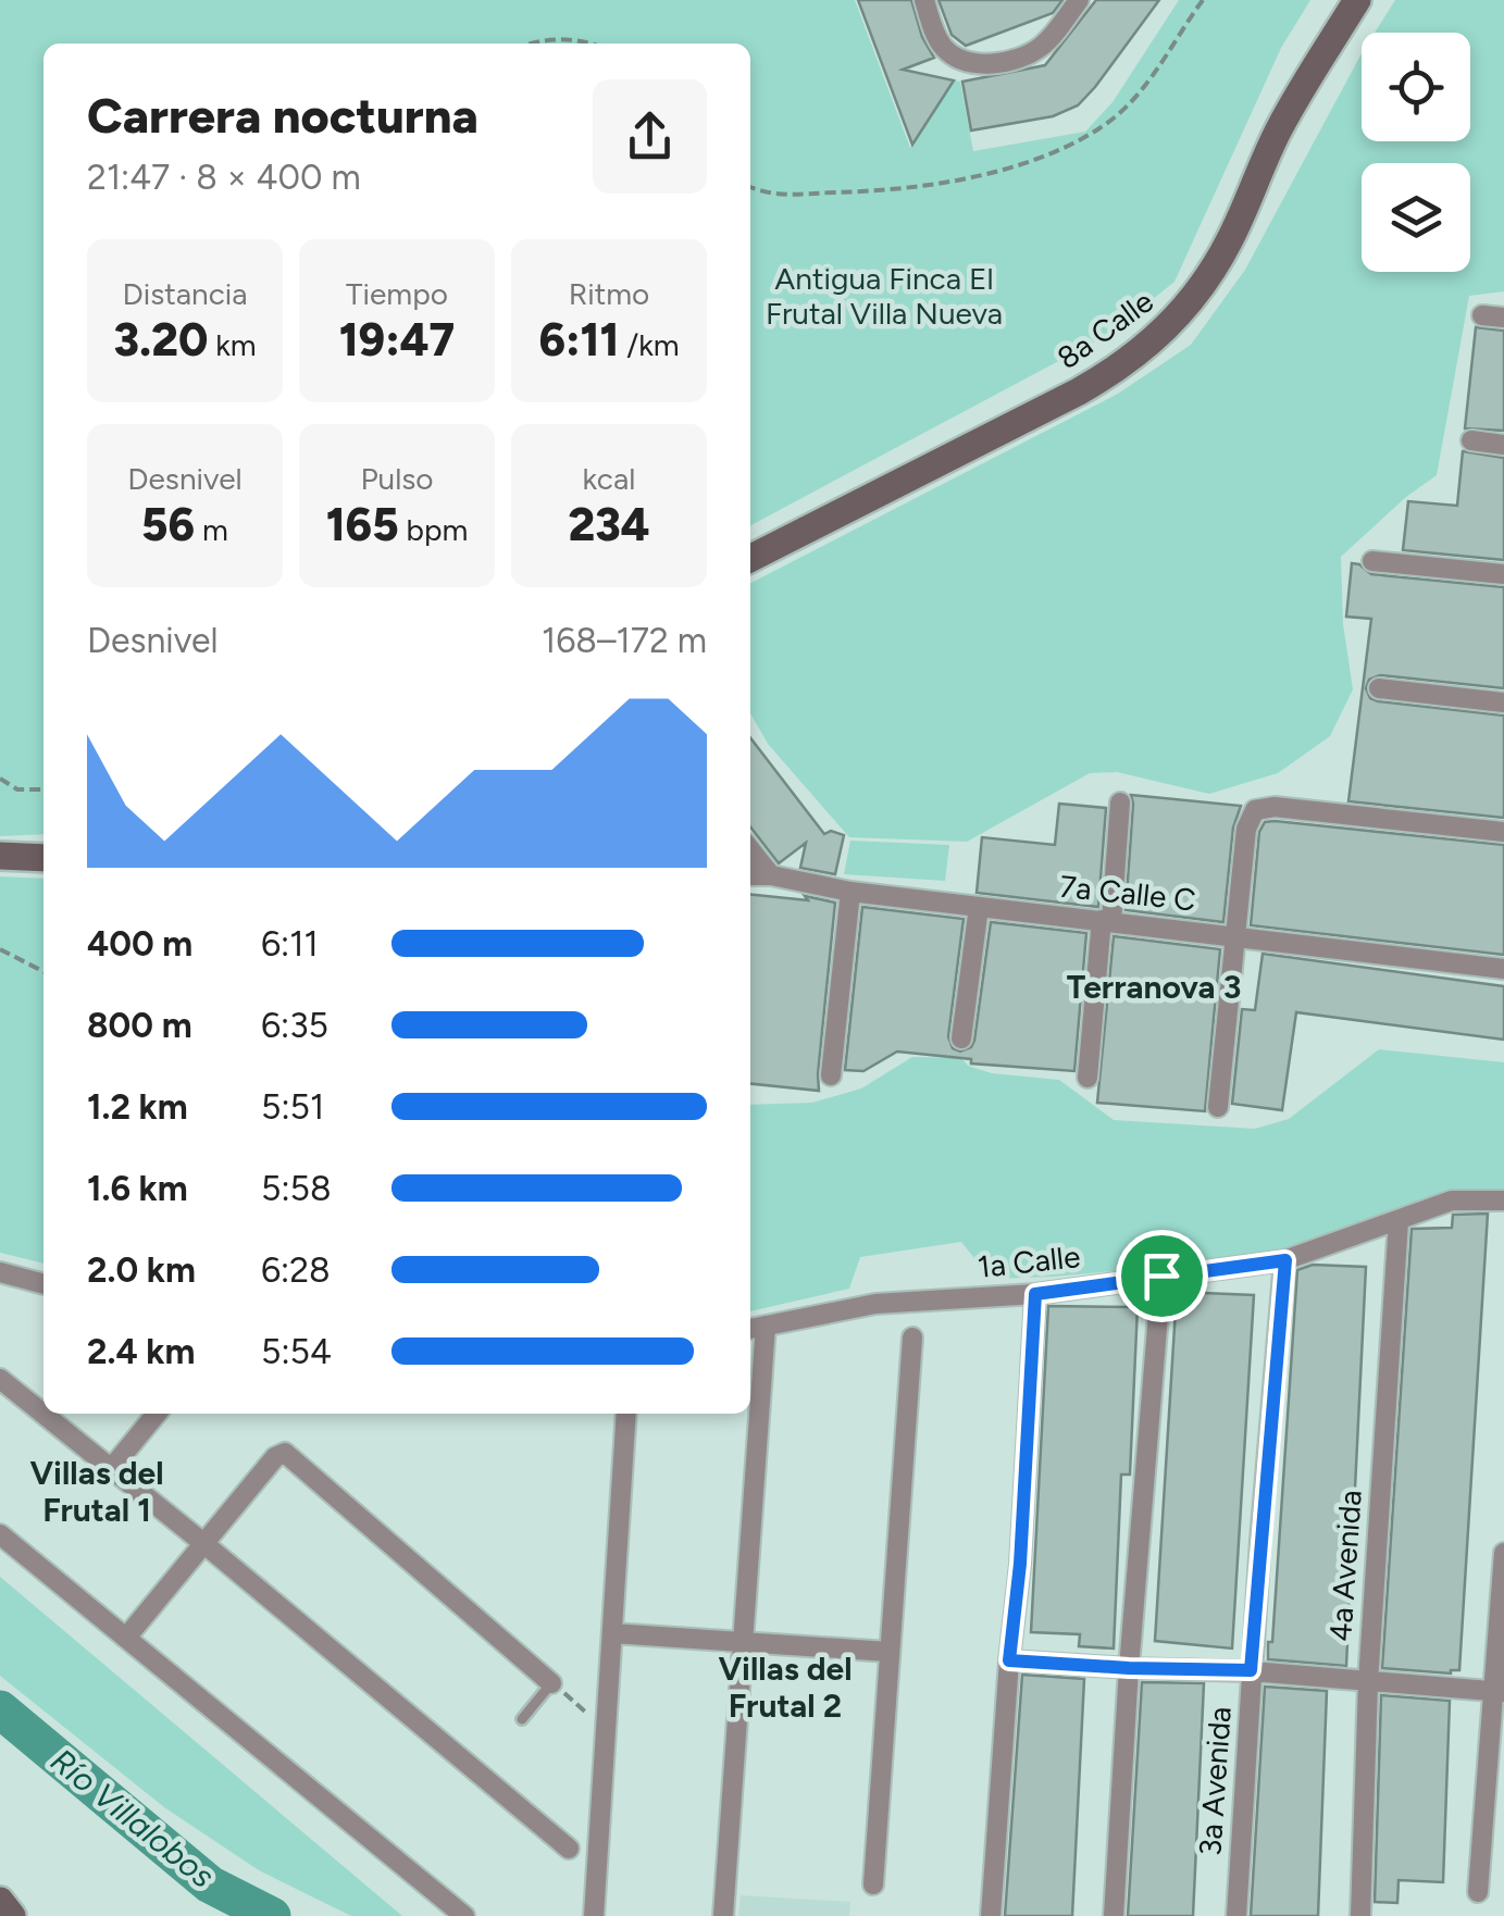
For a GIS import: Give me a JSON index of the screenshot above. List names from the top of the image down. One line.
{"streets":{"main road":["8a Calle"],"street":["7a Calle C","1a Calle","4a Avenida","3a Avenida"]},"crossings":[["1a Calle","4a Avenida"],["1a Calle","3a Avenida"]],"districts":["Terranova 3","Villas del Frutal 1","Villas del Frutal 2"],"water":["Río Villalobos"],"parks":["Antigua Finca El Frutal Villa Nueva"],"page":{"heading":["Carrera nocturna","21:47 · 8 × 400 m"],"stats":[["Distancia","3.20 km"],["Tiempo","19:47"],["Ritmo","6:11 /km"],["Desnivel","56 m"],["Pulso","165 bpm"],["kcal","234"]],"chart":["Desnivel","168–172 m"],"list":[{"name":"400 m","note":"6:11"},{"name":"800 m","note":"6:35"},{"name":"1.2 km","note":"5:51"},{"name":"1.6 km","note":"5:58"},{"name":"2.0 km","note":"6:28"},{"name":"2.4 km","note":"5:54"}]}}
